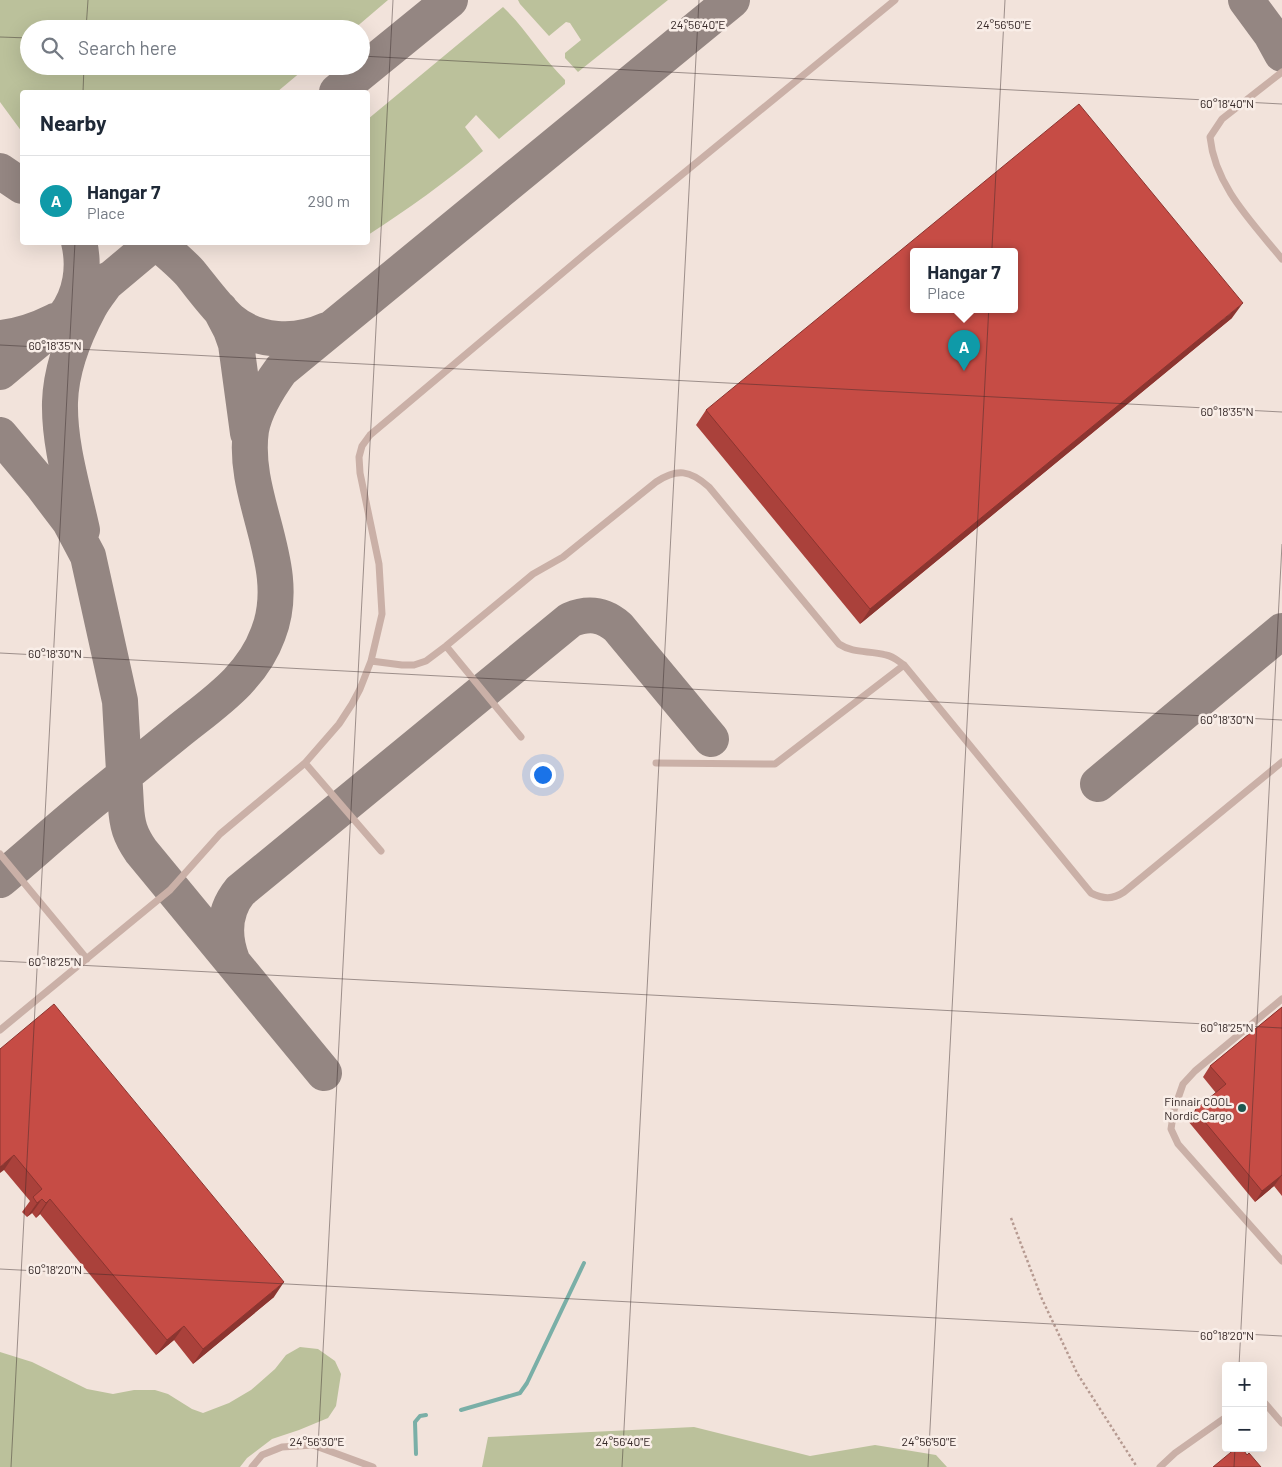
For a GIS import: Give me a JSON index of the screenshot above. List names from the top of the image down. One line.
{"places":["Finnair COOL Nordic Cargo"],"page":{"search":"Search here","heading":"Nearby","list":[{"mark":"A","name":"Hangar 7","note":"Place","value":"290 m"}],"popup":["Hangar 7","Place"],"pins":"A","map_buttons":["+","−"]},"coordinates":["24°56'40\"E","24°56'50\"E","60°18'40\"N","60°18'35\"N","60°18'30\"N","60°18'25\"N","60°18'20\"N","24°56'30\"E"]}
